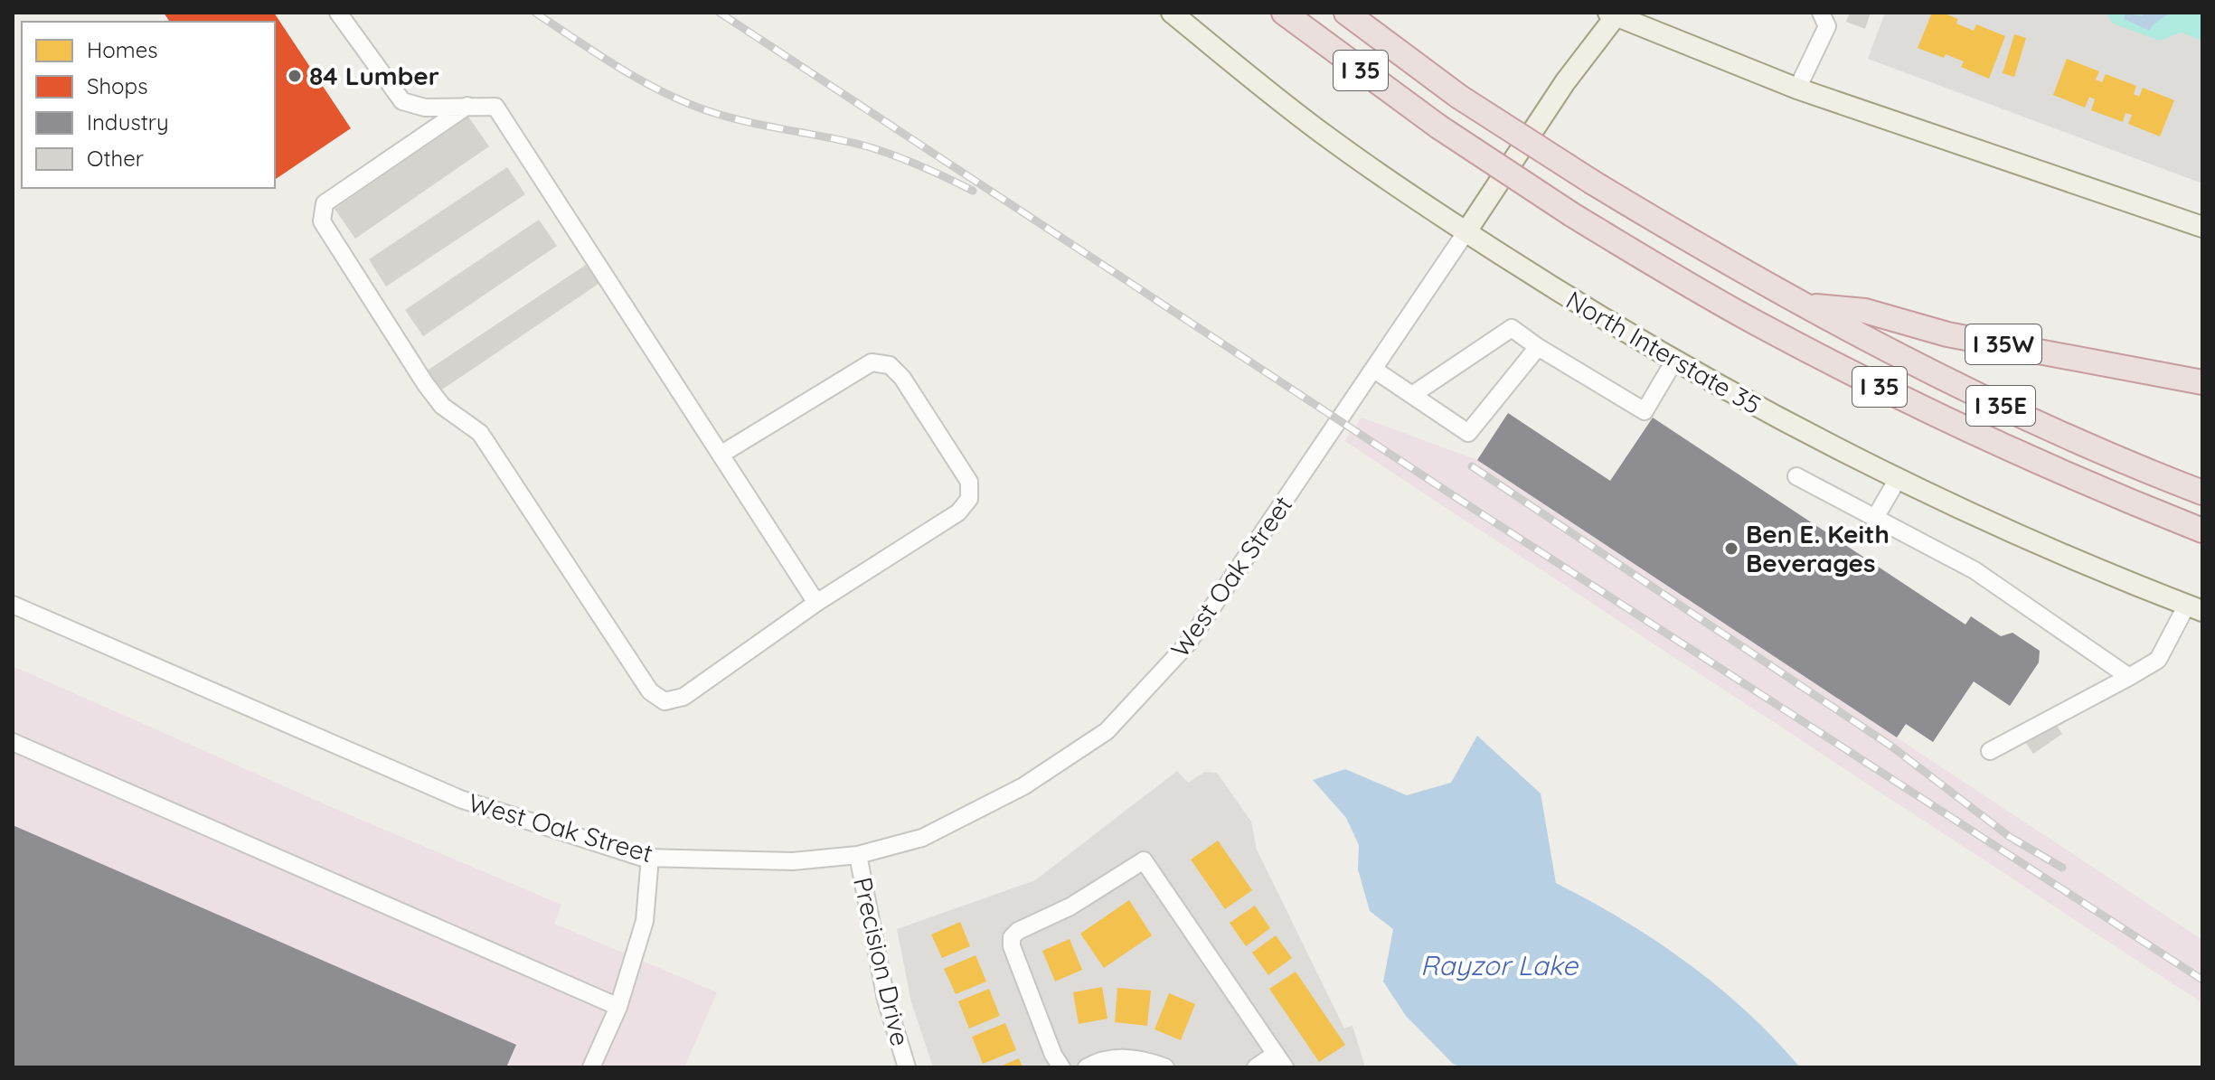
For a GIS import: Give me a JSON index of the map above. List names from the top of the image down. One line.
{"streets":{"highway":["I 35","I 35W","I 35E"],"main road":["North Interstate 35","West Oak Street"],"street":["Precision Drive"]},"crossings":[["I 35W","I 35E"],["North Interstate 35","West Oak Street"],["West Oak Street","Precision Drive"]],"water":["Rayzor Lake"],"places":["84 Lumber","Ben E. Keith Beverages"],"legend":["Homes","Shops","Industry","Other"]}
